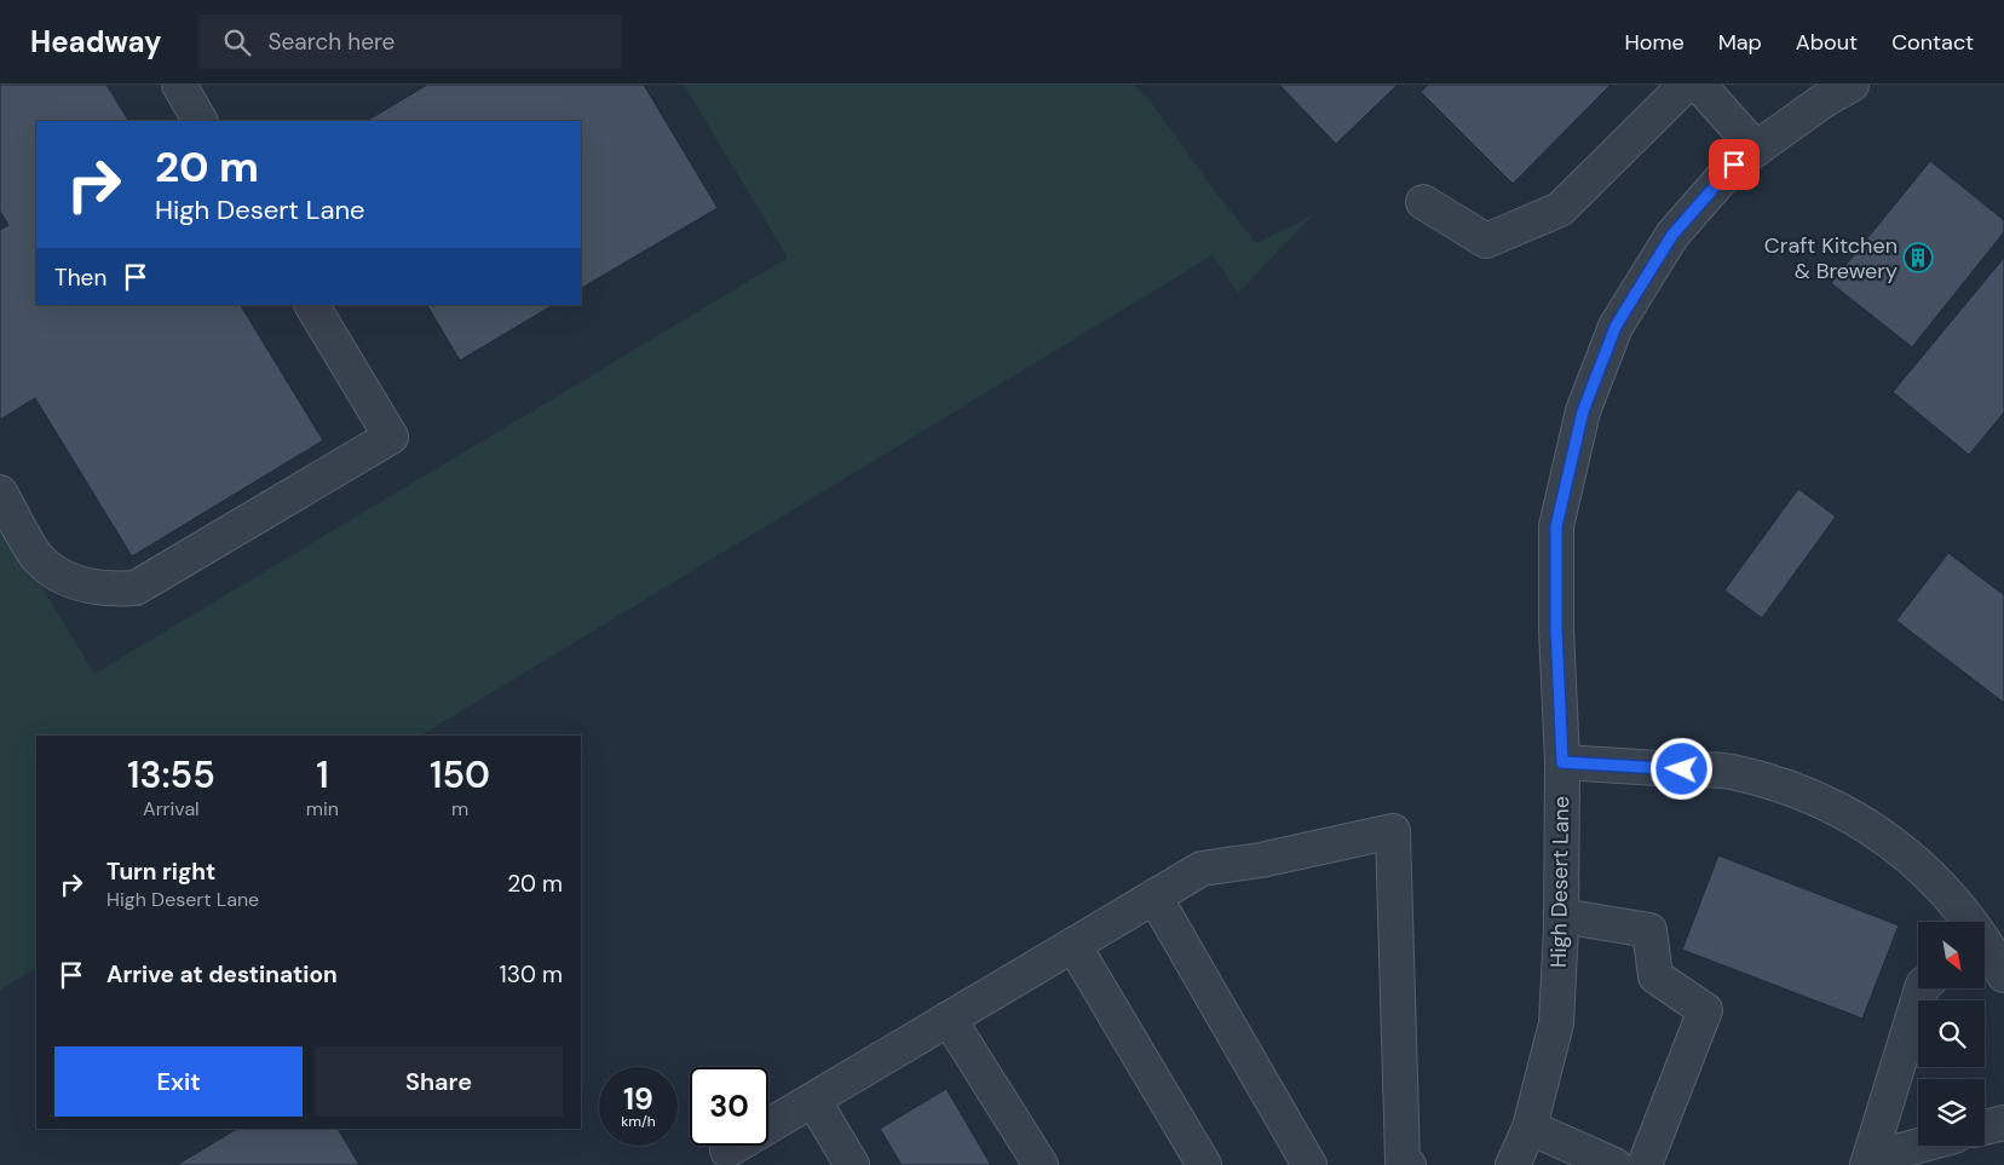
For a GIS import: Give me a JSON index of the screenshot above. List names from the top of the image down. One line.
{"streets":{"street":["High Desert Lane"]},"places":{"building":["Craft Kitchen & Brewery"]},"north":"bottom right","page":{"header":"Headway","search":"Search here","nav":["Home","Map","About","Contact"],"turn":["20 m","High Desert Lane"],"then":"Then","eta":["13:55","Arrival","1","min","150","m"],"list":[{"name":"Turn right","note":"High Desert Lane","value":"20 m"},{"name":"Arrive at destination","value":"130 m"}],"buttons":["Exit","Share"],"speed":"19 km/h","limit":"30"}}
